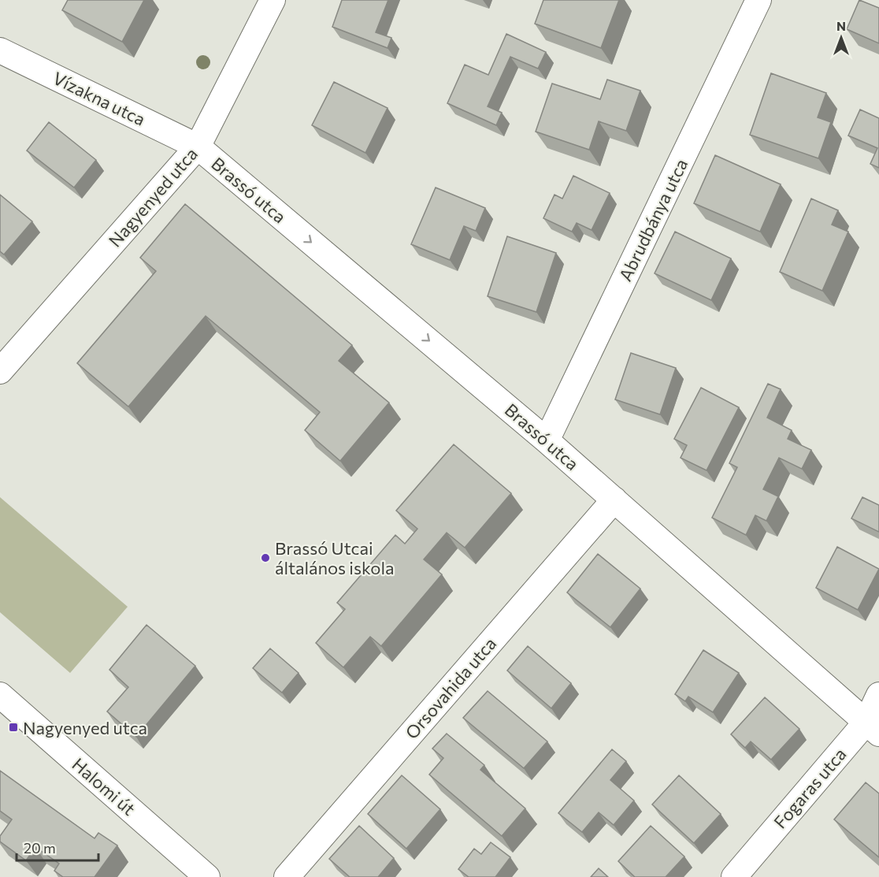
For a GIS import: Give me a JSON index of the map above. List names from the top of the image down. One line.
{"streets":{"street":["Vízakna utca","Brassó utca","Nagyenyed utca","Abrudbánya utca","Orsovahida utca","Halomi út","Fogaras utca"]},"crossings":[["Vízakna utca","Brassó utca"],["Vízakna utca","Nagyenyed utca"],["Brassó utca","Nagyenyed utca"],["Brassó utca","Abrudbánya utca"],["Brassó utca","Orsovahida utca"],["Brassó utca","Fogaras utca"]],"one_way":["Brassó utca"],"places":{"other":["Brassó Utcai általános iskola"],"transit":["Nagyenyed utca"]},"scale_bar":"20 m","north":"top"}
